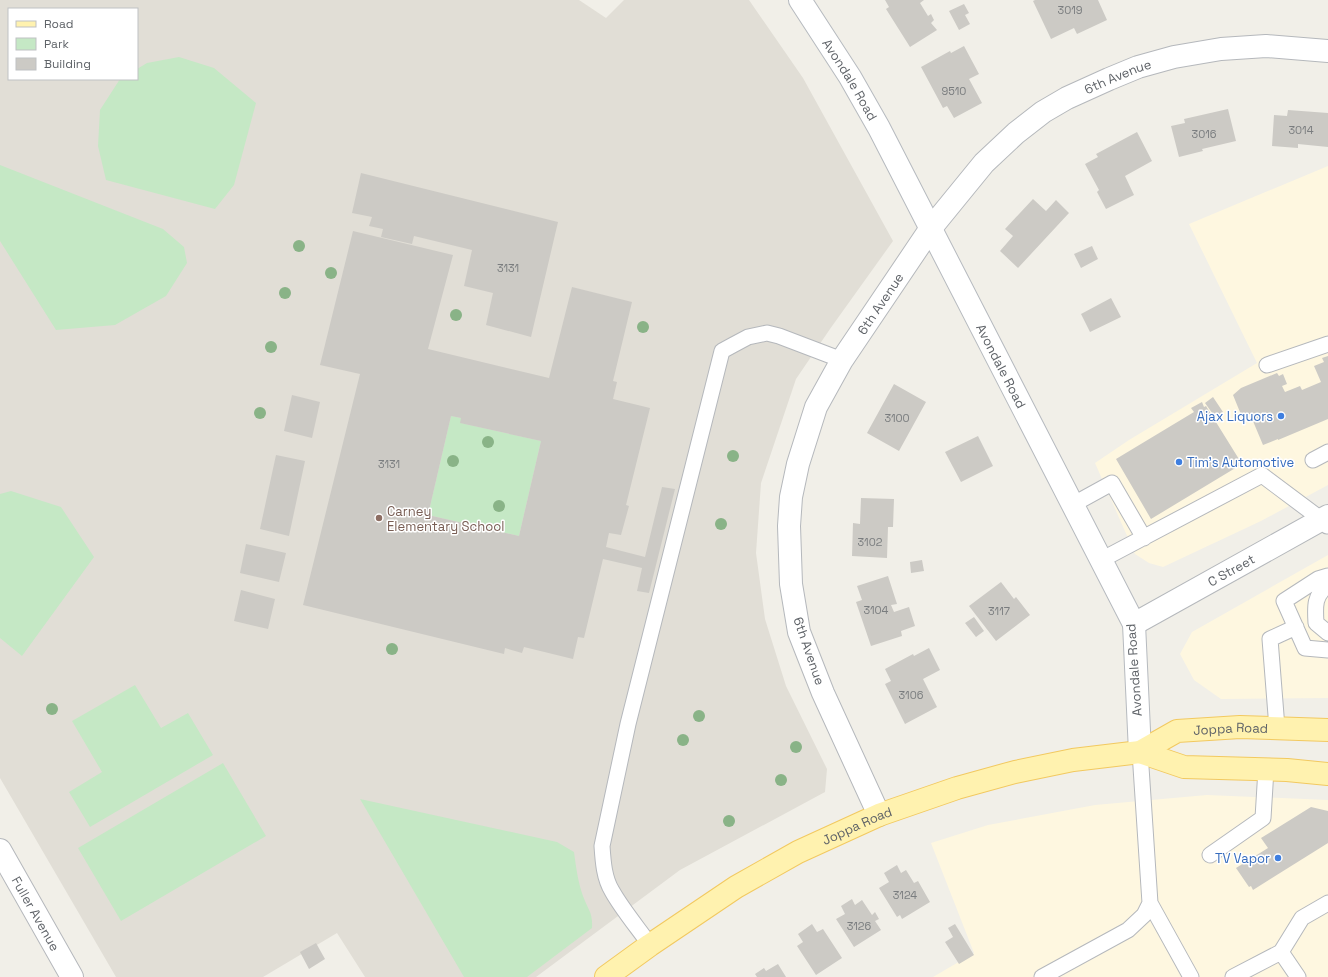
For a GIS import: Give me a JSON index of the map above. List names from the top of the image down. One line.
{"streets":{"main road":["Joppa Road"],"street":["6th Avenue","Avondale Road","C Street","Fuller Avenue"]},"crossings":[["6th Avenue","Avondale Road"],["6th Avenue","Joppa Road"],["Avondale Road","C Street"],["Avondale Road","Joppa Road"]],"places":["Ajax Liquors","Tim's Automotive","Carney Elementary School","TV Vapor"],"house_numbers":["3019","9510","3014","3016","3131","3100","3131","3102","3104","3117","3106","3124","3126"],"legend":["Road","Park","Building"]}
